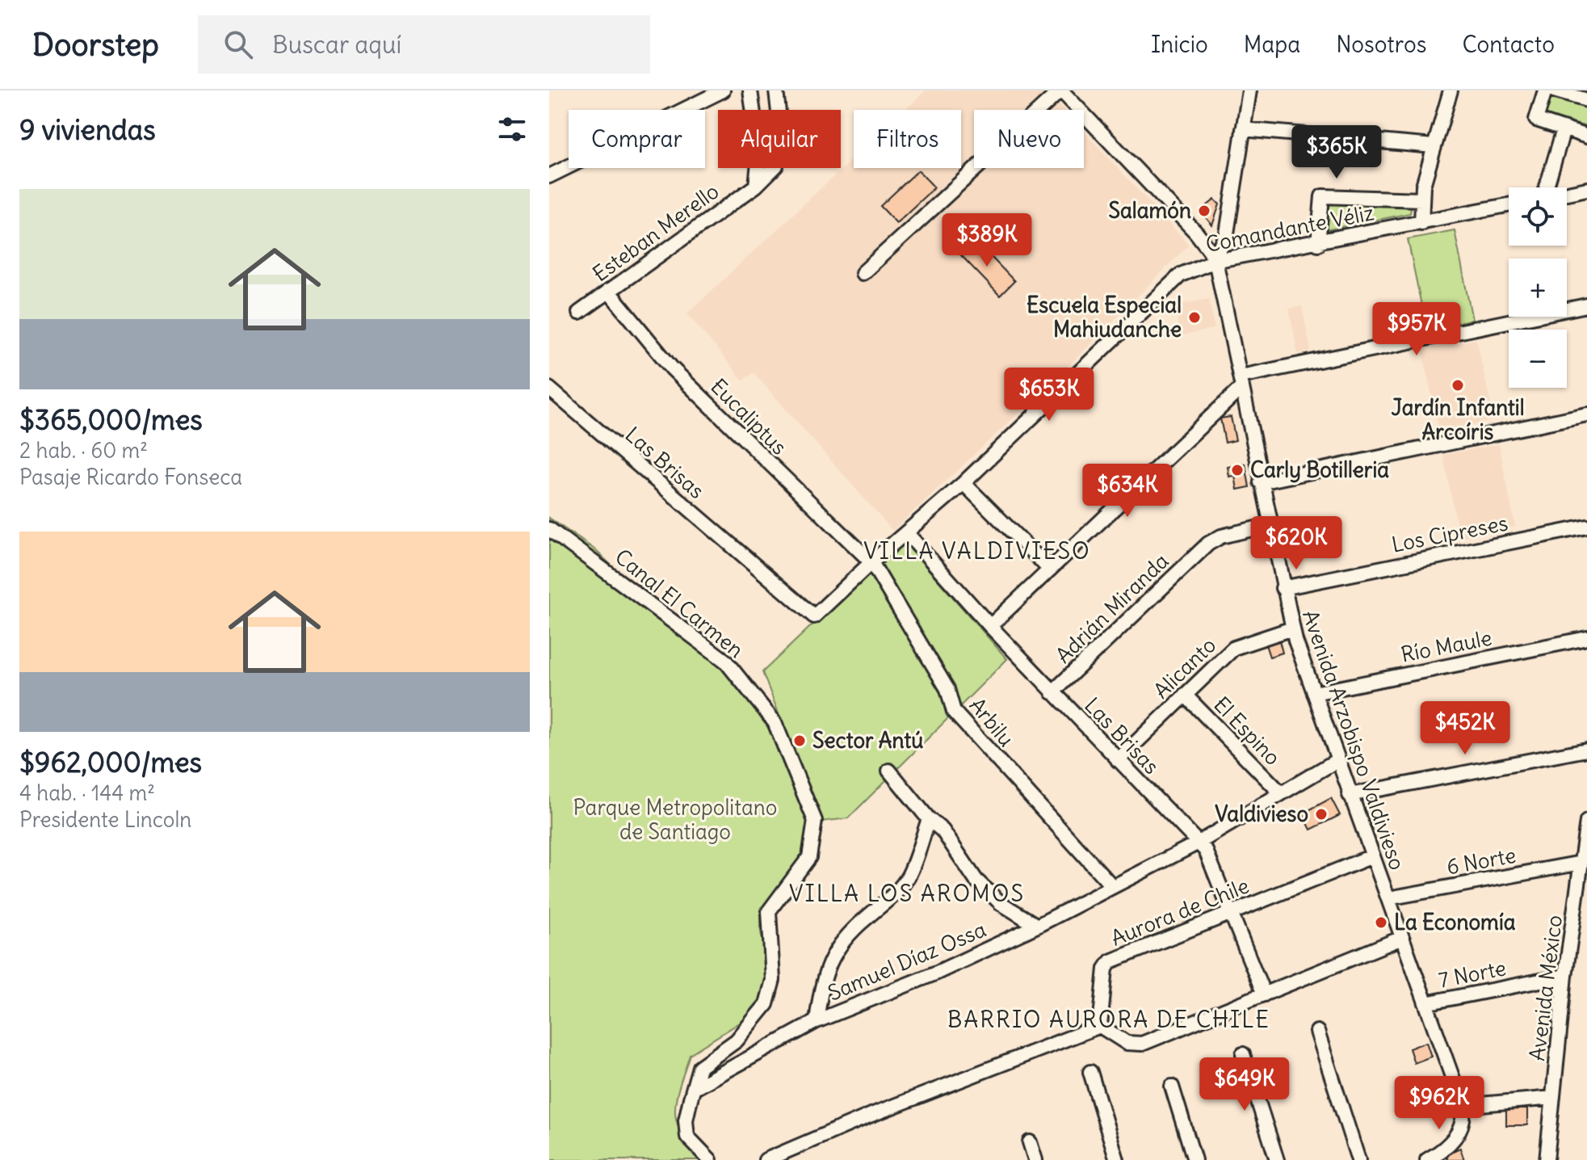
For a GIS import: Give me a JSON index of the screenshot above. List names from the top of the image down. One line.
{"streets":{"street":["Comandante Véliz","Esteban Merello","Eucaliptus","Las Brisas","Los Cipreses","Canal El Carmen","Adrián Miranda","Río Maule","Alicanto","Arbilu","El Espino","Avenida Arzobispo Valdivieso","6 Norte","Aurora de Chile","Samuel Díaz Ossa","7 Norte","Avenida México"]},"crossings":[["Comandante Véliz","Eucaliptus"],["Comandante Véliz","Las Brisas"],["Comandante Véliz","Arbilu"],["Comandante Véliz","Avenida Arzobispo Valdivieso"],["Esteban Merello","Eucaliptus"],["Eucaliptus","Arbilu"],["Las Brisas","Adrián Miranda"],["Las Brisas","Alicanto"],["Las Brisas","Aurora de Chile"],["Las Brisas","Samuel Díaz Ossa"],["Los Cipreses","Avenida Arzobispo Valdivieso"],["Canal El Carmen","Samuel Díaz Ossa"],["Adrián Miranda","Avenida Arzobispo Valdivieso"],["Río Maule","Avenida Arzobispo Valdivieso"],["Alicanto","El Espino"],["Alicanto","Avenida Arzobispo Valdivieso"],["Arbilu","Samuel Díaz Ossa"],["El Espino","Samuel Díaz Ossa"],["Avenida Arzobispo Valdivieso","6 Norte"],["Avenida Arzobispo Valdivieso","Aurora de Chile"],["Avenida Arzobispo Valdivieso","Samuel Díaz Ossa"],["Avenida Arzobispo Valdivieso","7 Norte"],["6 Norte","Avenida México"],["7 Norte","Avenida México"]],"districts":["VILLA VALDIVIESO","VILLA LOS AROMOS","BARRIO AURORA DE CHILE"],"parks":["Parque Metropolitano de Santiago"],"places":["Salamón","Escuela Especial Mahiudanche","Jardín Infantil Arcoíris","Carly Botilleria","Sector Antú","Valdivieso","La Economía"],"page":{"header":"Doorstep","search":"Buscar aquí","nav":["Inicio","Mapa","Nosotros","Contacto"],"heading":"9 viviendas","chip":["Comprar","Alquilar","Filtros","Nuevo"],"price":["$365K","$389K","$957K","$653K","$634K","$620K","$452K","$649K","$962K"],"list":[{"name":"$365,000/mes","note":"2 hab. · 60 m² · Pasaje Ricardo Fonseca"},{"name":"$962,000/mes","note":"4 hab. · 144 m² · Presidente Lincoln"}],"map_buttons":["+","−"]}}
